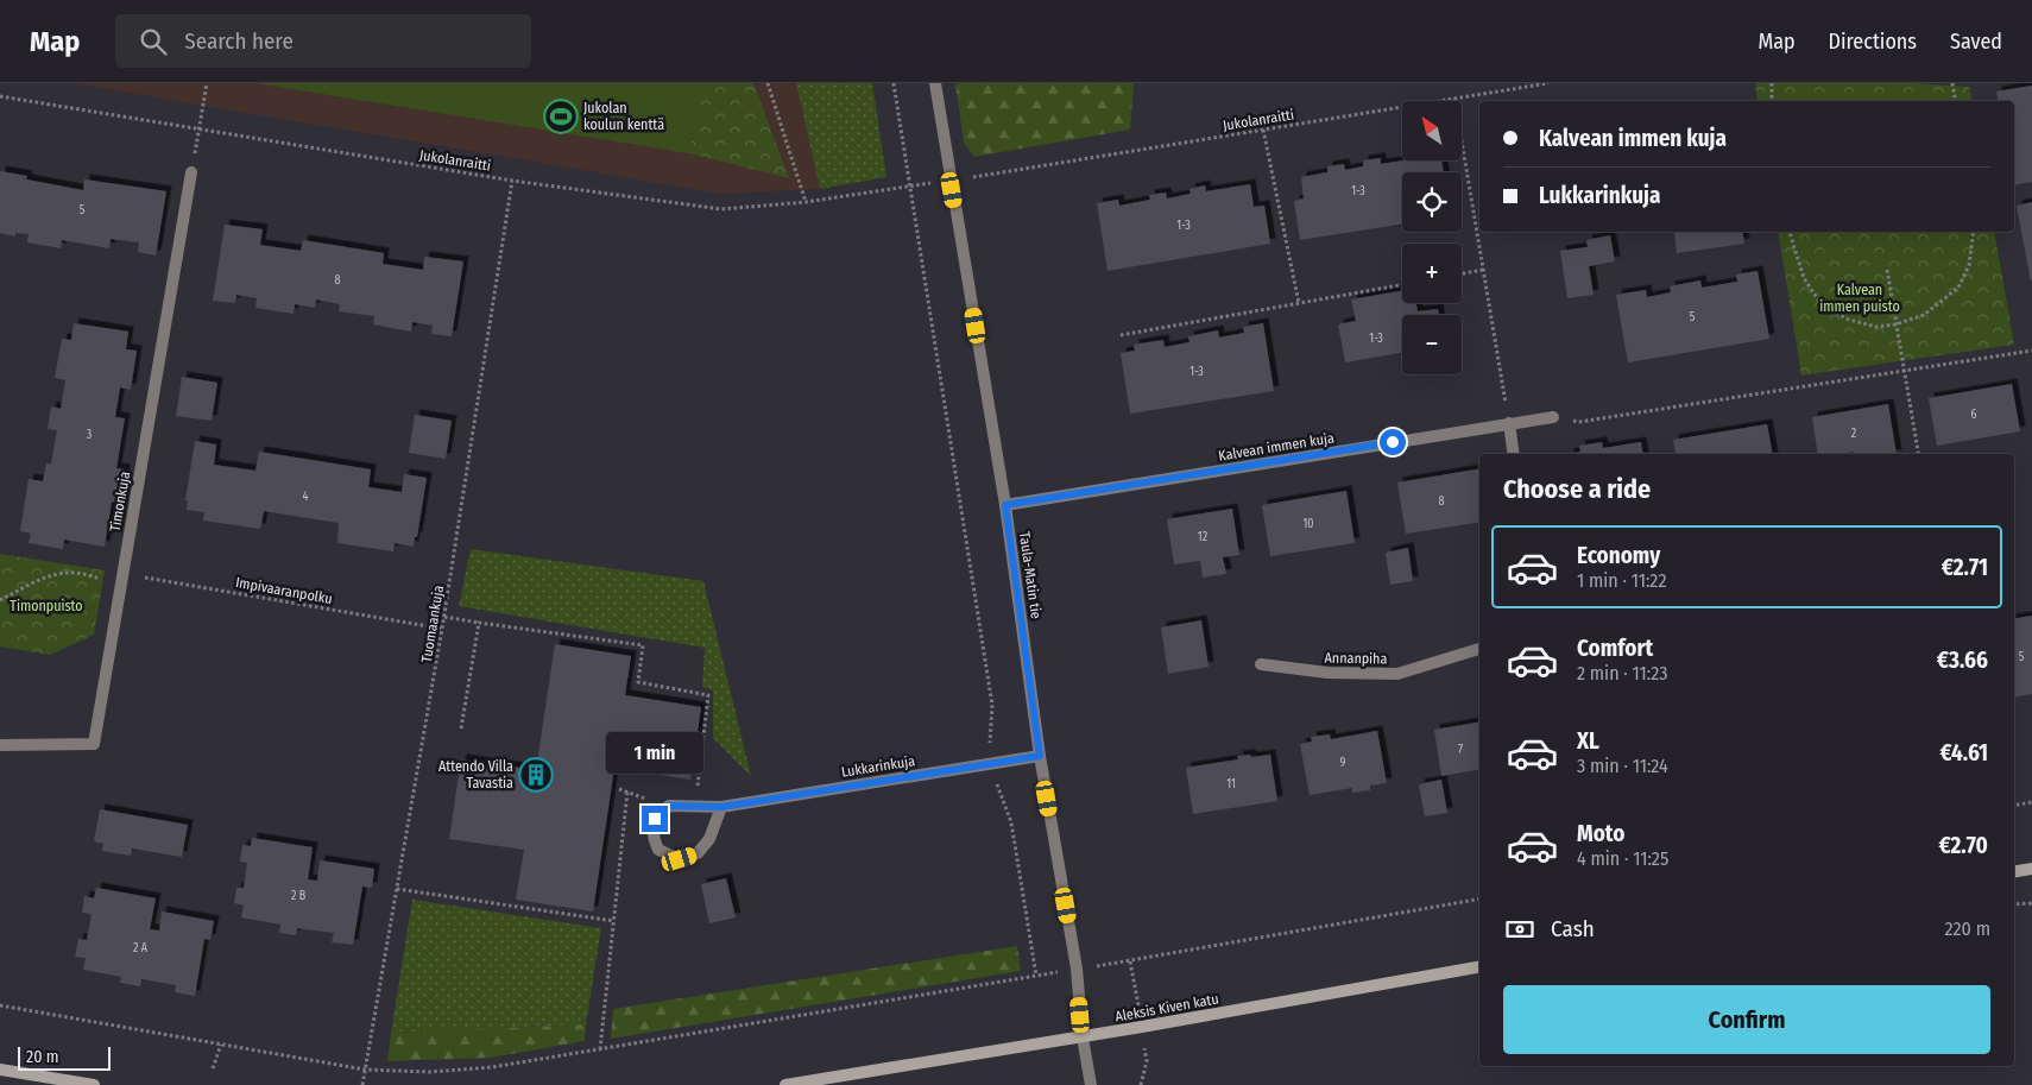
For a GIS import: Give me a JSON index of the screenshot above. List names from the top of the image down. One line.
{"streets":{"main road":["Aleksis Kiven katu"],"street":["Kalvean immen kuja","Timonkuja","Taula-Matin tie","Annanpiha","Lukkarinkuja"],"path":["Jukolanraitti","Impivaaranpolku","Tuomaankuja"]},"crossings":[["Jukolanraitti","Tuomaankuja"],["Kalvean immen kuja","Taula-Matin tie"],["Timonkuja","Impivaaranpolku"],["Taula-Matin tie","Lukkarinkuja"],["Taula-Matin tie","Aleksis Kiven katu"],["Impivaaranpolku","Tuomaankuja"]],"parks":["Kalvean immen puisto","Timonpuisto"],"places":{"sports":["Jukolan koulun kenttä"],"building":["Attendo Villa Tavastia"]},"house_numbers":["1-3","5","1-3","8","5","1-3","1-3","6","2","3","4","8","10","12","5","7","9","11","2 B","2 A"],"scale_bar":"20 m","north":"top left","page":{"header":"Map","search":"Search here","nav":["Map","Directions","Saved"],"map_buttons":["+","−"],"banner":["Kalvean immen kuja","Lukkarinkuja"],"heading":"Choose a ride","list":[{"name":"Economy","note":"1 min · 11:22","value":"€2.71"},{"name":"Comfort","note":"2 min · 11:23","value":"€3.66"},{"name":"XL","note":"3 min · 11:24","value":"€4.61"},{"name":"Moto","note":"4 min · 11:25","value":"€2.70"}],"bubble":"1 min","pay":["Cash","220 m"],"buttons":"Confirm","scale":"20 m"}}
